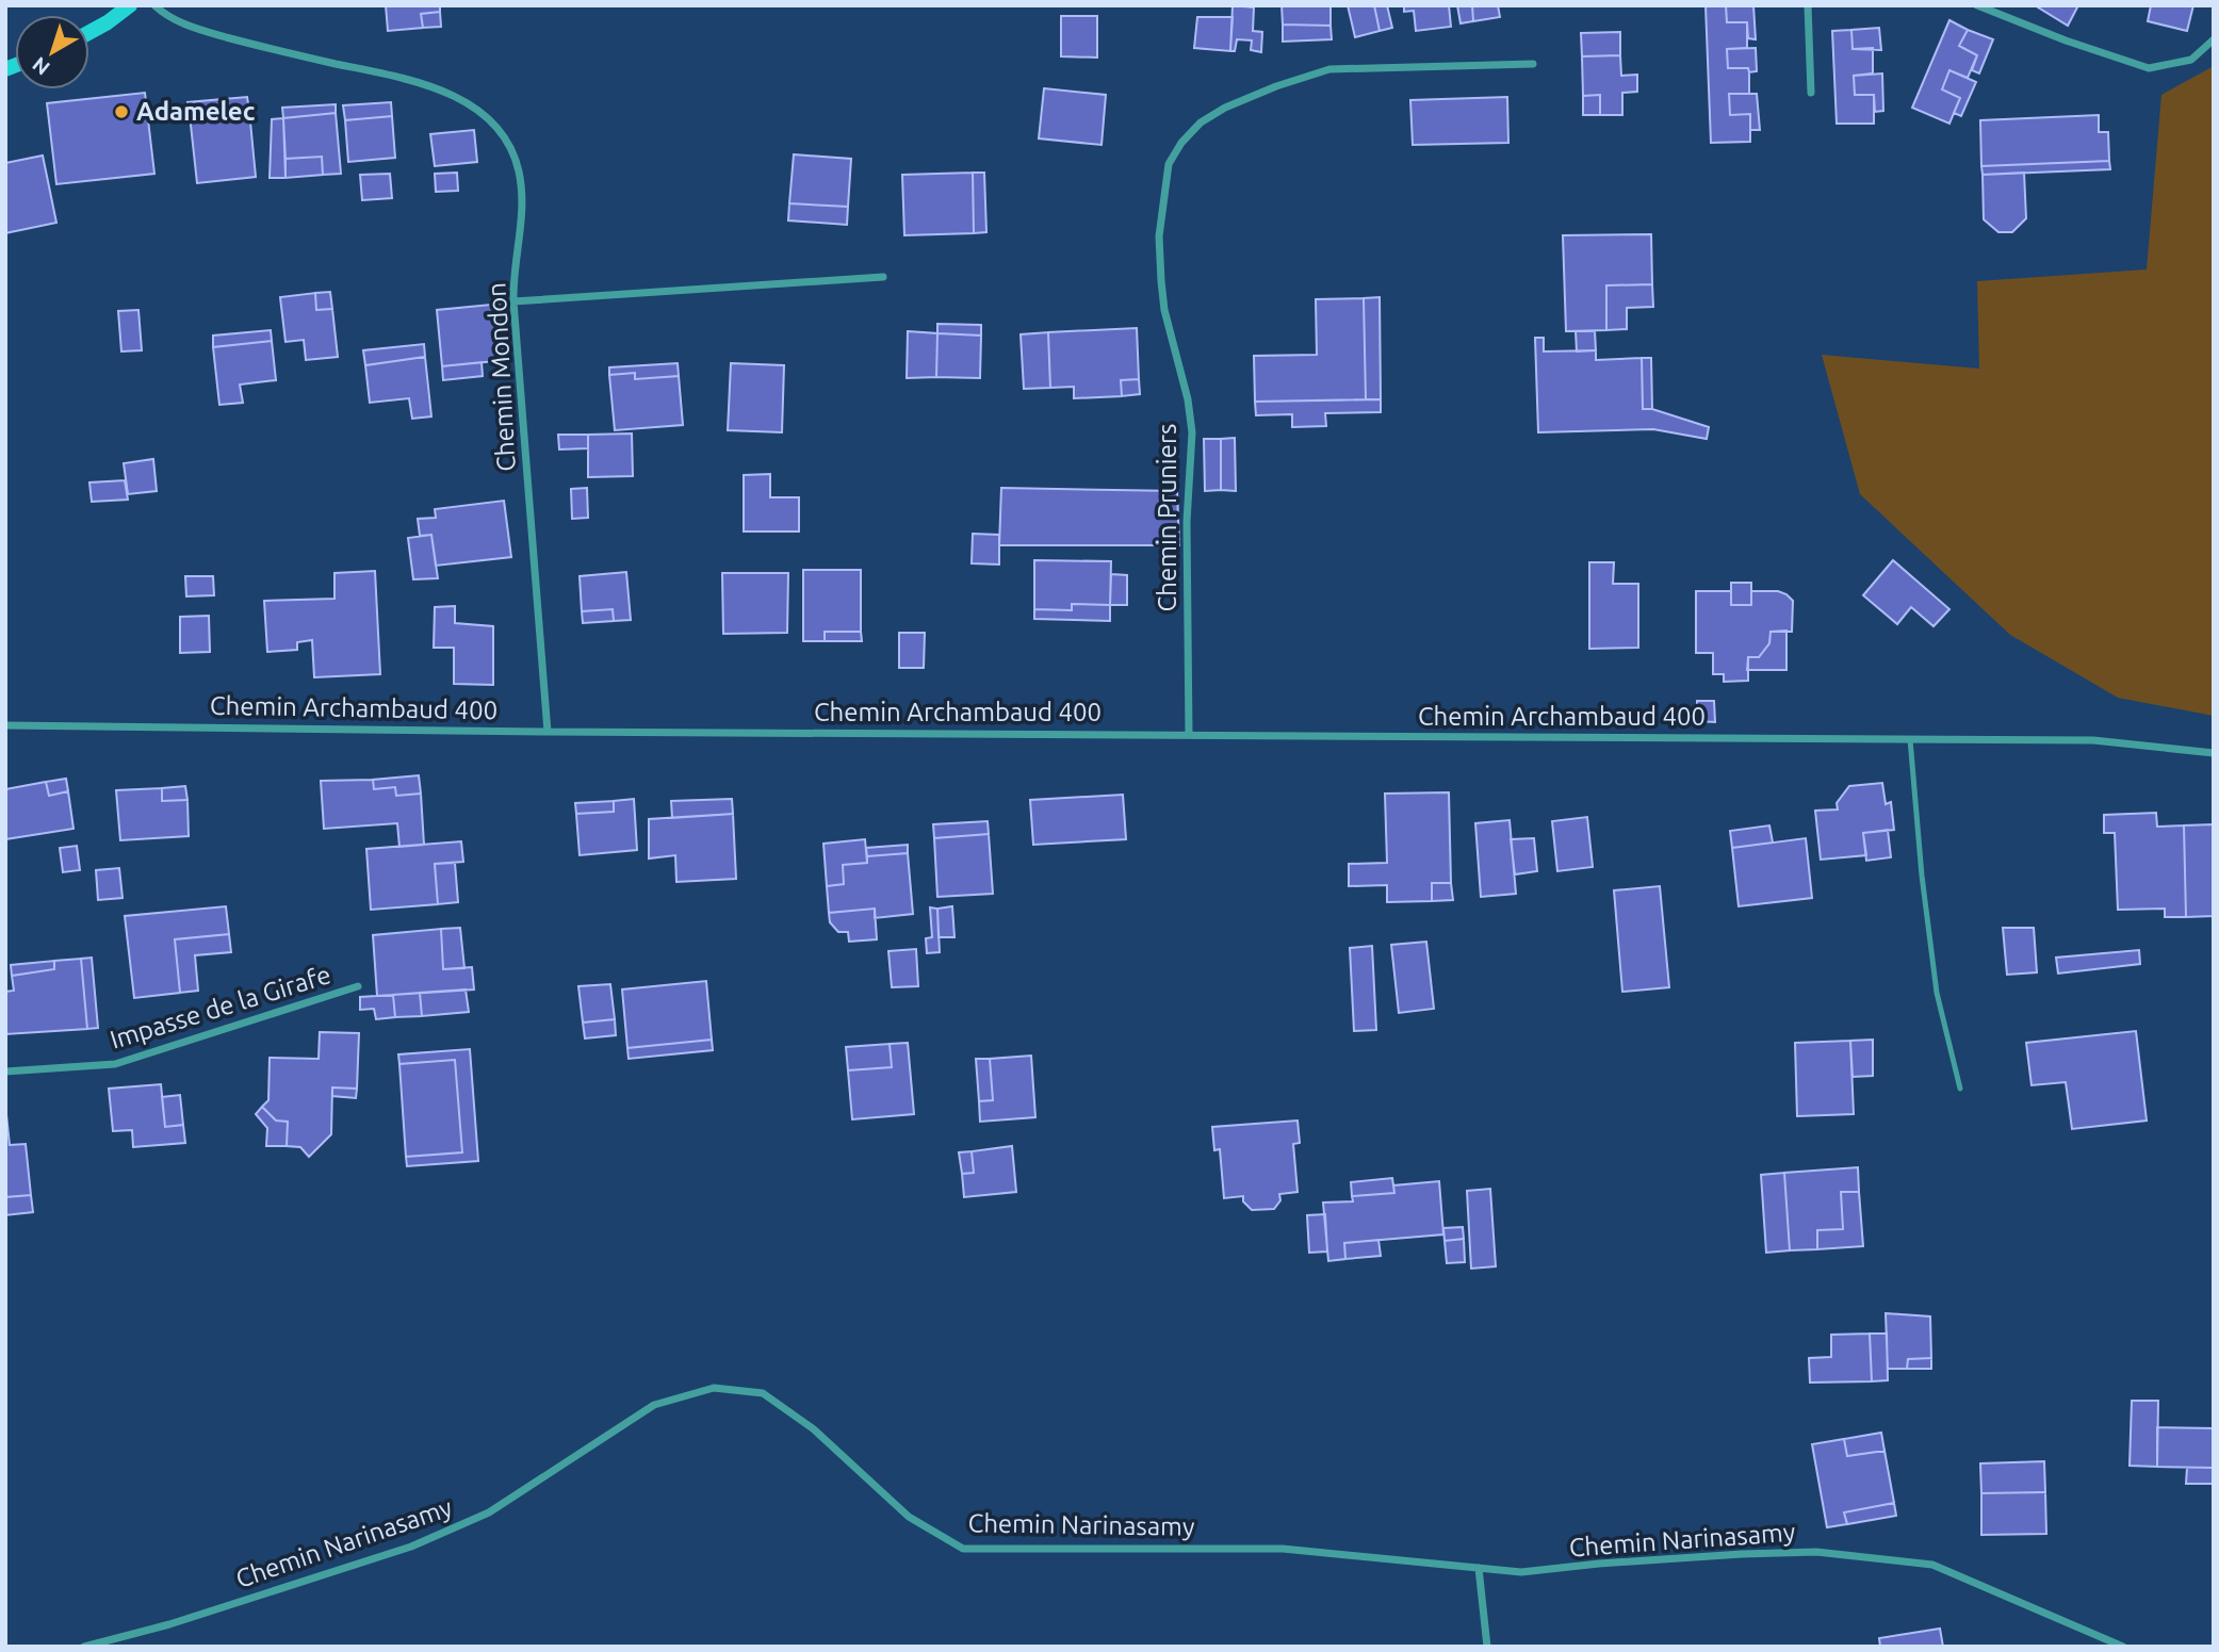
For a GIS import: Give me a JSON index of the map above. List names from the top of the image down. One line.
{"streets":{"street":["Chemin Mondon","Chemin Pruniers","Chemin Archambaud 400","Impasse de la Girafe","Chemin Narinasamy"]},"crossings":[["Chemin Mondon","Chemin Archambaud 400"],["Chemin Pruniers","Chemin Archambaud 400"]],"places":["Adamelec"],"north":"bottom left"}
